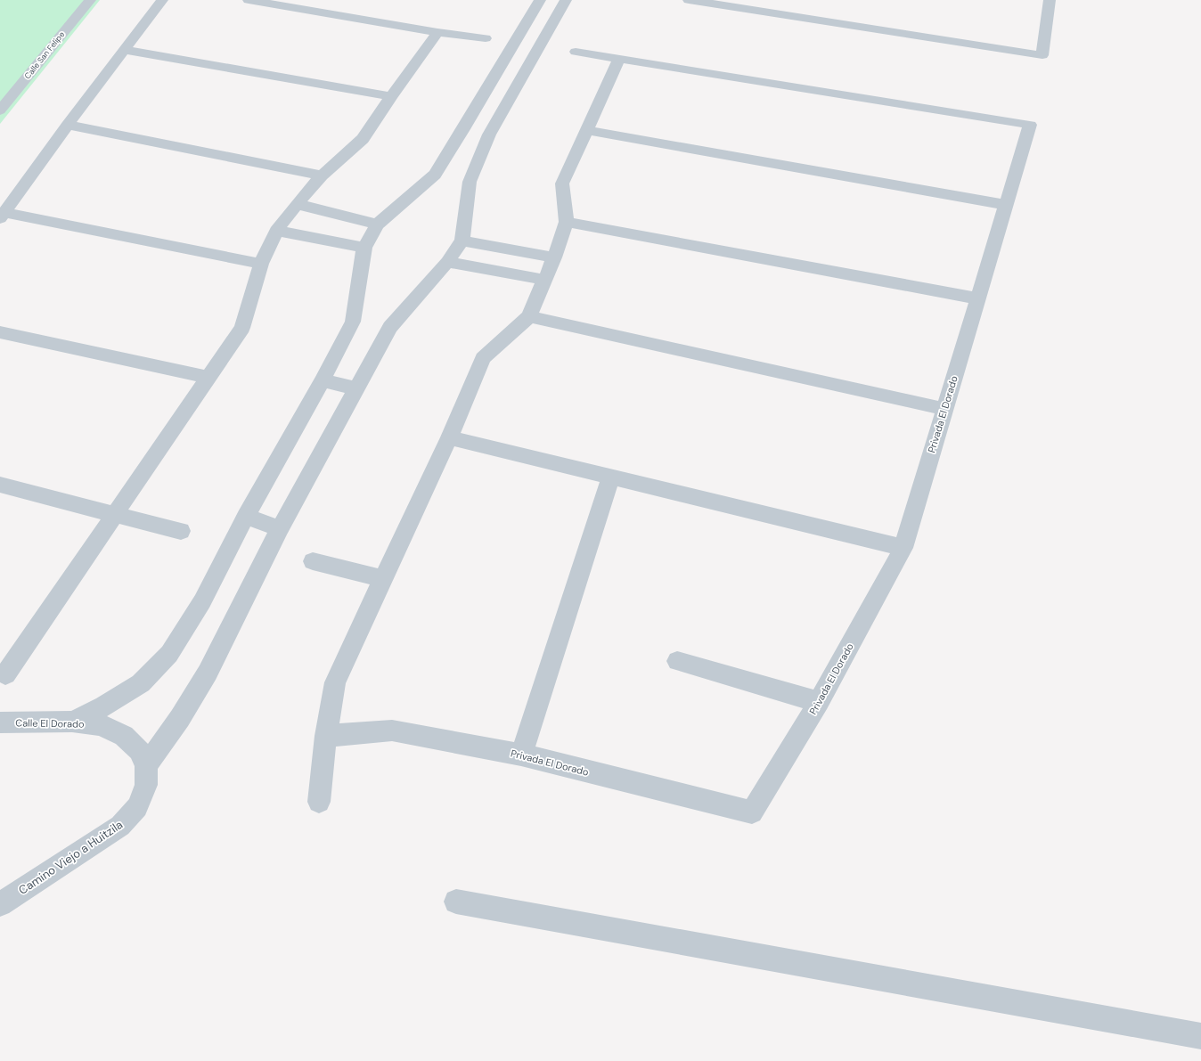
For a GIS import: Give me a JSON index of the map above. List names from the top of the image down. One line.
{"streets":{"street":["Calle San Felipe","Privada El Dorado","Calle El Dorado","Camino Viejo a Huitzila"]},"crossings":[["Calle El Dorado","Camino Viejo a Huitzila"]]}
